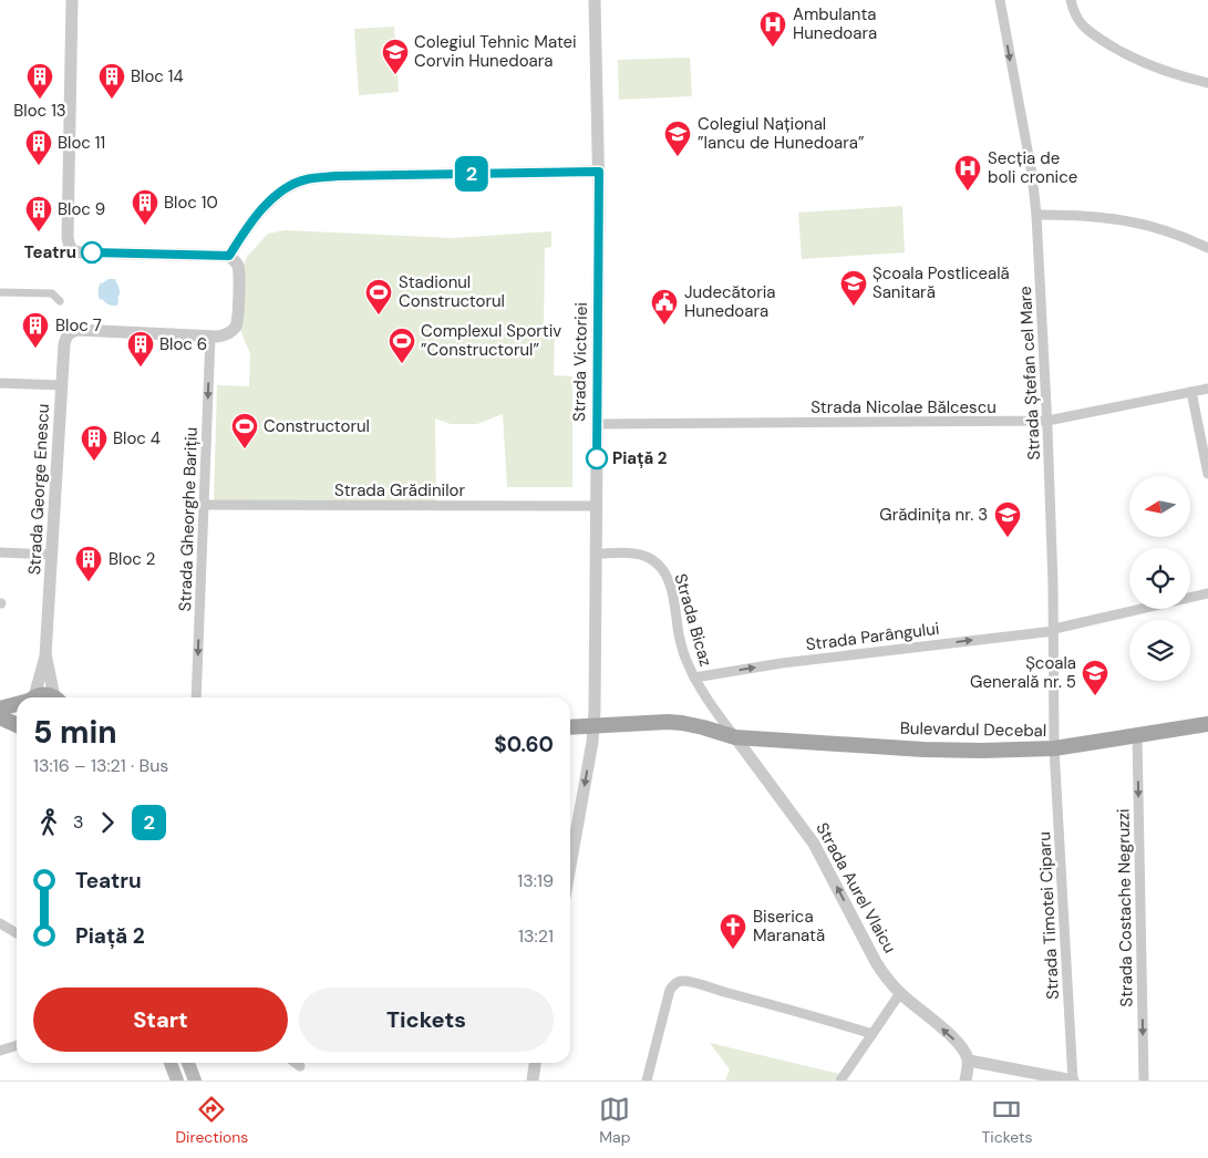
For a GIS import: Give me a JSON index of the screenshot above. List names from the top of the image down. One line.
{"streets":{"main road":["Bulevardul Decebal"],"street":["Strada Victoriei","Strada Ștefan cel Mare","Strada Nicolae Bălcescu","Strada George Enescu","Strada Grădinilor","Strada Gheorghe Barițiu","Strada Bicaz","Strada Parângului","Strada Aurel Vlaicu","Strada Costache Negruzzi","Strada Timotei Ciparu"]},"crossings":[["Strada Victoriei","Strada Nicolae Bălcescu"],["Strada Victoriei","Strada Grădinilor"],["Strada Victoriei","Strada Bicaz"],["Strada Ștefan cel Mare","Strada Nicolae Bălcescu"],["Strada Ștefan cel Mare","Strada Parângului"],["Strada Ștefan cel Mare","Bulevardul Decebal"],["Strada Ștefan cel Mare","Strada Timotei Ciparu"],["Strada George Enescu","Strada Gheorghe Barițiu"],["Strada Grădinilor","Strada Gheorghe Barițiu"],["Strada Bicaz","Strada Parângului"],["Strada Bicaz","Bulevardul Decebal"],["Strada Bicaz","Strada Aurel Vlaicu"],["Bulevardul Decebal","Strada Aurel Vlaicu"],["Bulevardul Decebal","Strada Costache Negruzzi"],["Bulevardul Decebal","Strada Timotei Ciparu"]],"one_way":["Strada Gheorghe Barițiu","Strada Parângului","Strada Aurel Vlaicu","Strada Costache Negruzzi"],"places":{"hospital":["Ambulanta Hunedoara","Secția de boli cronice"],"school or university":["Colegiul Tehnic Matei Corvin Hunedoara","Colegiul Național ”Iancu de Hunedoara”","Școala Postliceală Sanitară","Grădinița nr. 3","Școala Generală nr. 5"],"building":["Bloc 13","Bloc 14","Bloc 11","Bloc 10","Bloc 9","Bloc 7","Bloc 6","Bloc 4","Bloc 2"],"other":["Teatru","Piață 2"],"sports":["Stadionul Constructorul","Complexul Sportiv ”Constructorul”","Constructorul"],"public building":["Judecătoria Hunedoara"],"church":["Biserica Maranată"]},"lines":["bus line 2"],"north":"left","page":{"on_map":"2","heading":["5 min","13:16 – 13:21 · Bus","$0.60"],"legs":["3","2"],"list":[{"name":"Teatru","value":"13:19"},{"name":"Piață 2","value":"13:21"}],"buttons":["Start","Tickets"],"tabs":["Directions","Map","Tickets"]}}
